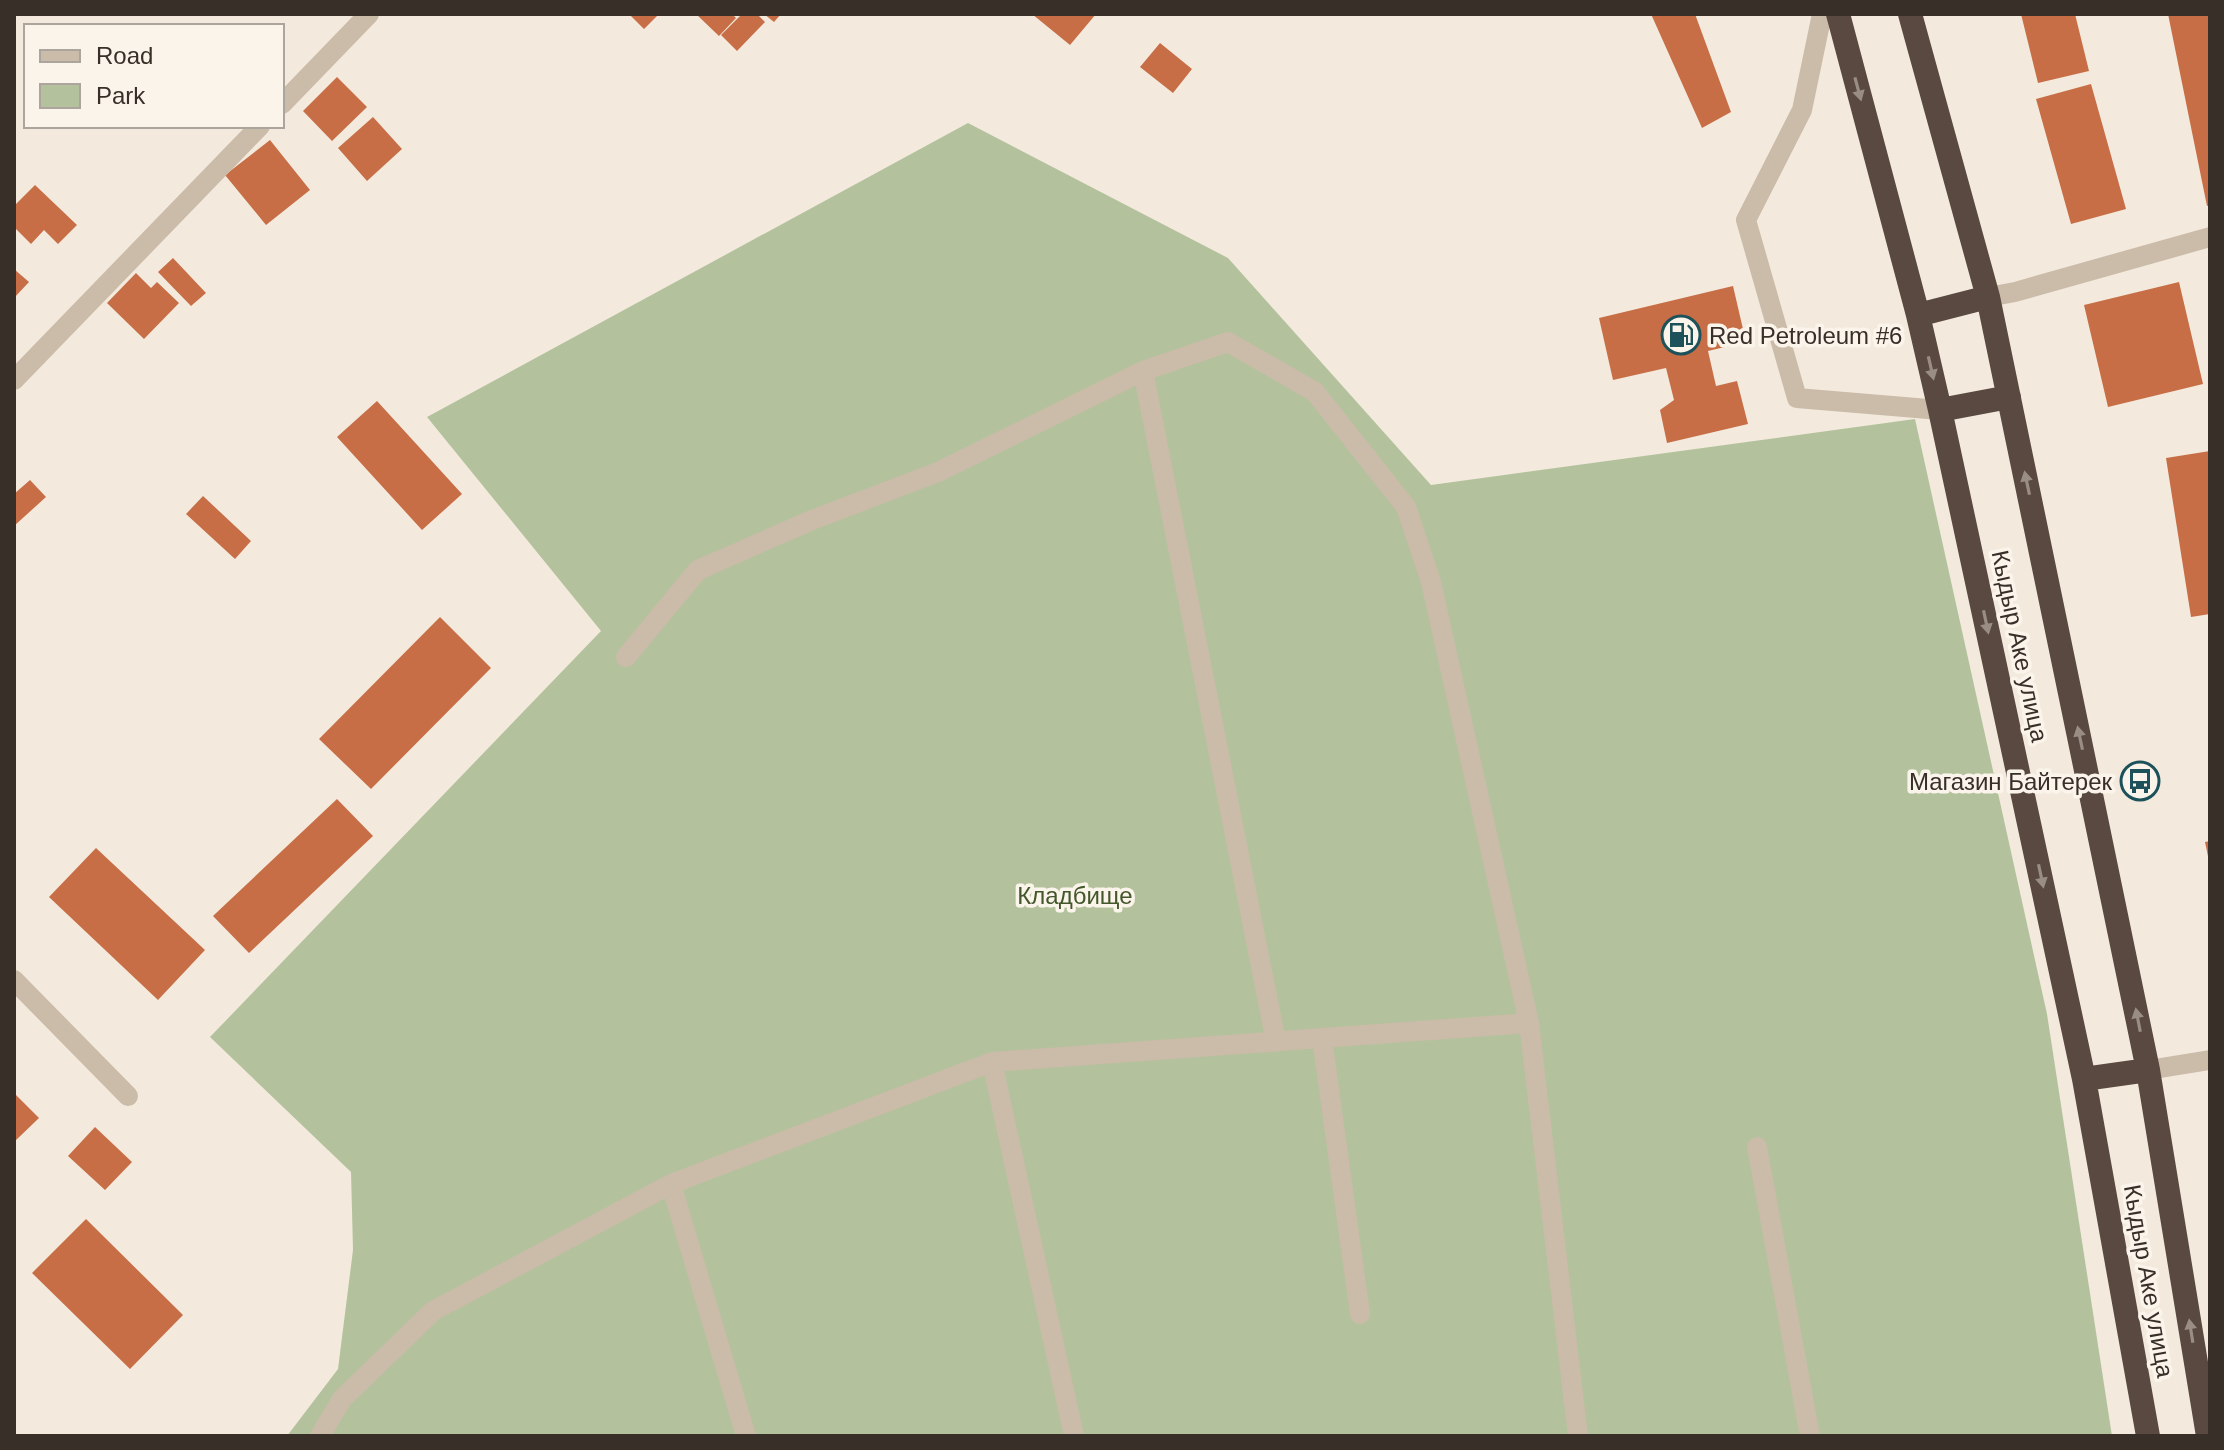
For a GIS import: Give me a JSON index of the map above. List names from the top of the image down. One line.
{"streets":{"highway":["Кыдыр Аке улица"]},"parks":["Кладбище"],"places":{"fuel station":["Red Petroleum #6"],"bus stop":["Магазин Байтерек"]},"legend":["Road","Park"]}
